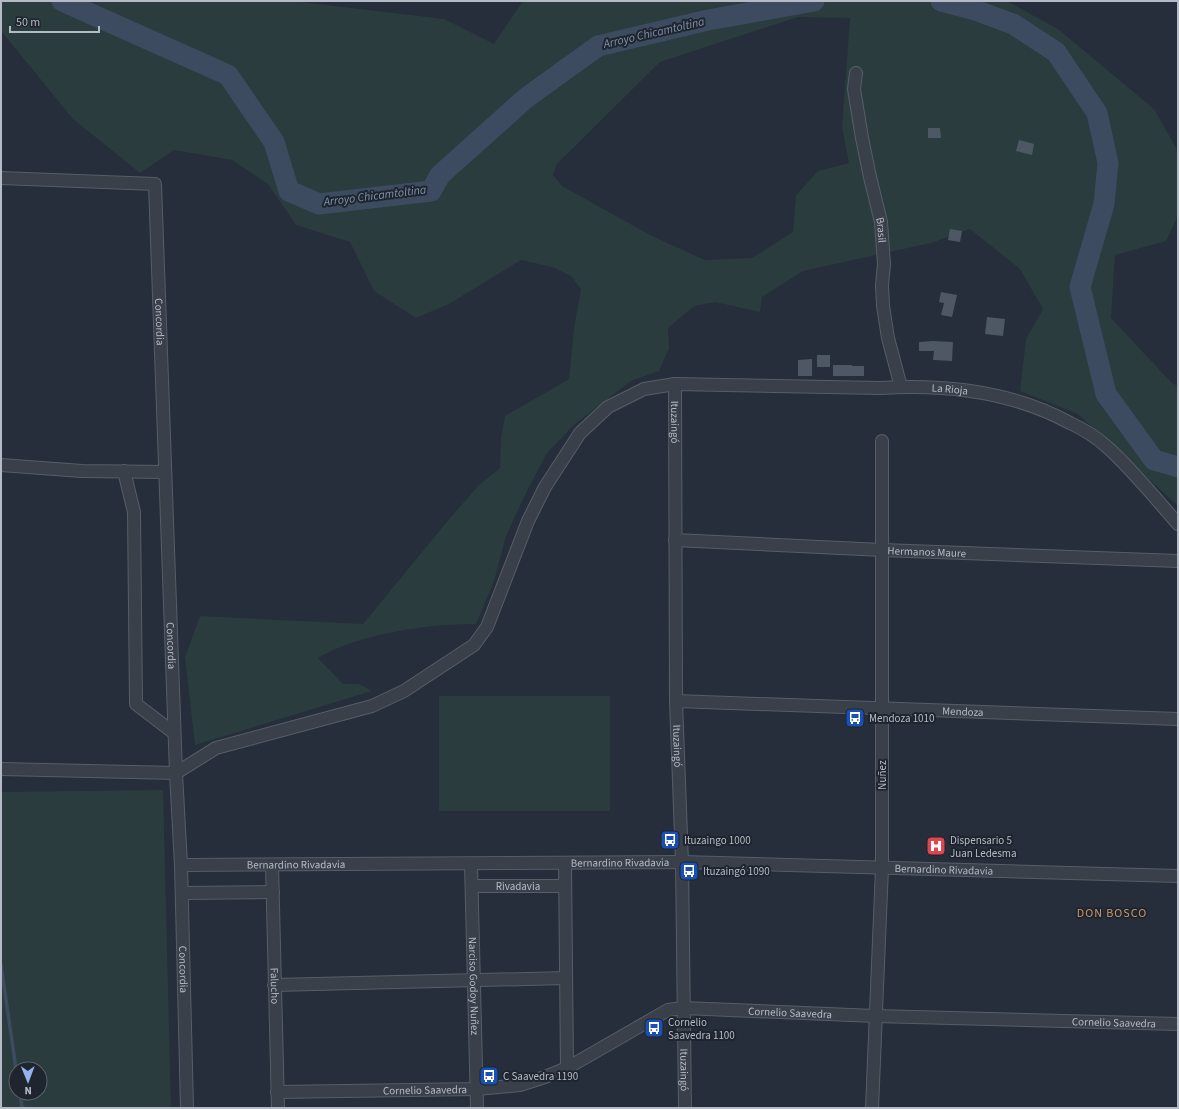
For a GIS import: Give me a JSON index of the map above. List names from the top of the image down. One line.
{"streets":{"street":["Brasil","Concordia","La Rioja","Ituzaingó","Hermanos Maure","Mendoza","Nuñez","Bernardino Rivadavia","Rivadavia","Falucho","Narciso Godoy Nuñez","Cornelio Saavedra"]},"crossings":[["Brasil","La Rioja"],["Concordia","La Rioja"],["Concordia","Bernardino Rivadavia"],["La Rioja","Ituzaingó"],["Ituzaingó","Hermanos Maure"],["Ituzaingó","Mendoza"],["Ituzaingó","Bernardino Rivadavia"],["Ituzaingó","Cornelio Saavedra"],["Hermanos Maure","Nuñez"],["Mendoza","Nuñez"],["Nuñez","Bernardino Rivadavia"],["Nuñez","Cornelio Saavedra"],["Bernardino Rivadavia","Falucho"],["Bernardino Rivadavia","Narciso Godoy Nuñez"],["Rivadavia","Narciso Godoy Nuñez"],["Falucho","Cornelio Saavedra"],["Narciso Godoy Nuñez","Cornelio Saavedra"]],"districts":["DON BOSCO"],"water":["Arroyo Chicamtoltina"],"places":{"bus stop":["Mendoza 1010","Ituzaingo 1000","Ituzaingó 1090","Cornelio Saavedra 1100","C Saavedra 1190"],"hospital":["Dispensario 5 Juan Ledesma"]},"scale_bar":"50 m","north":"bottom"}
